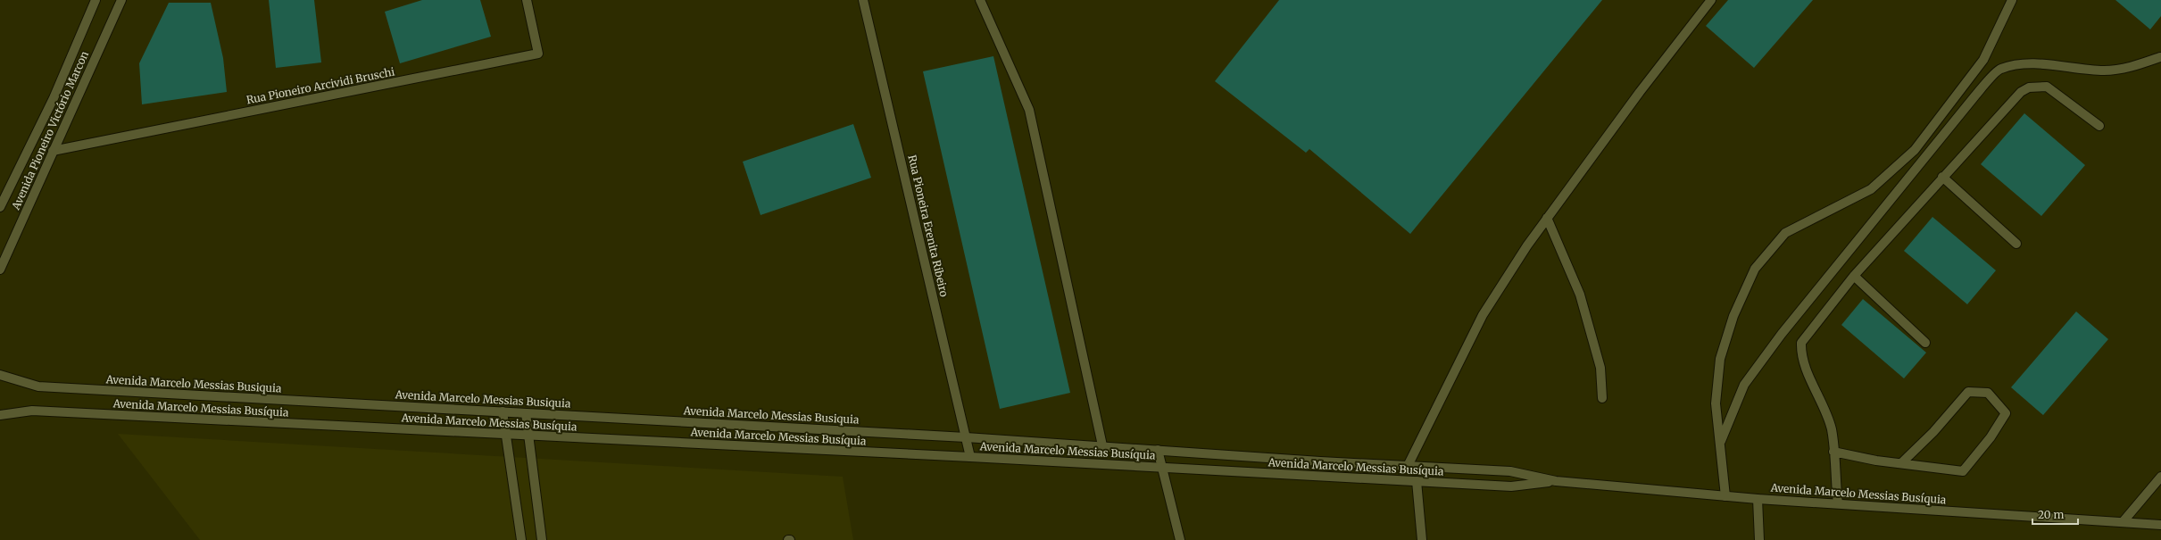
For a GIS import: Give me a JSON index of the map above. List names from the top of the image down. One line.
{"streets":{"street":["Rua Pioneiro Arcividi Bruschi","Avenida Pioneiro Victório Marcon","Rua Pioneira Erenita Ribeiro","Avenida Marcelo Messias Busiquia","Avenida Marcelo Messias Busíquia"]},"crossings":[["Rua Pioneiro Arcividi Bruschi","Avenida Pioneiro Victório Marcon"],["Rua Pioneira Erenita Ribeiro","Avenida Marcelo Messias Busiquia"],["Rua Pioneira Erenita Ribeiro","Avenida Marcelo Messias Busíquia"],["Avenida Marcelo Messias Busiquia","Avenida Marcelo Messias Busíquia"]],"scale_bar":"20 m"}
